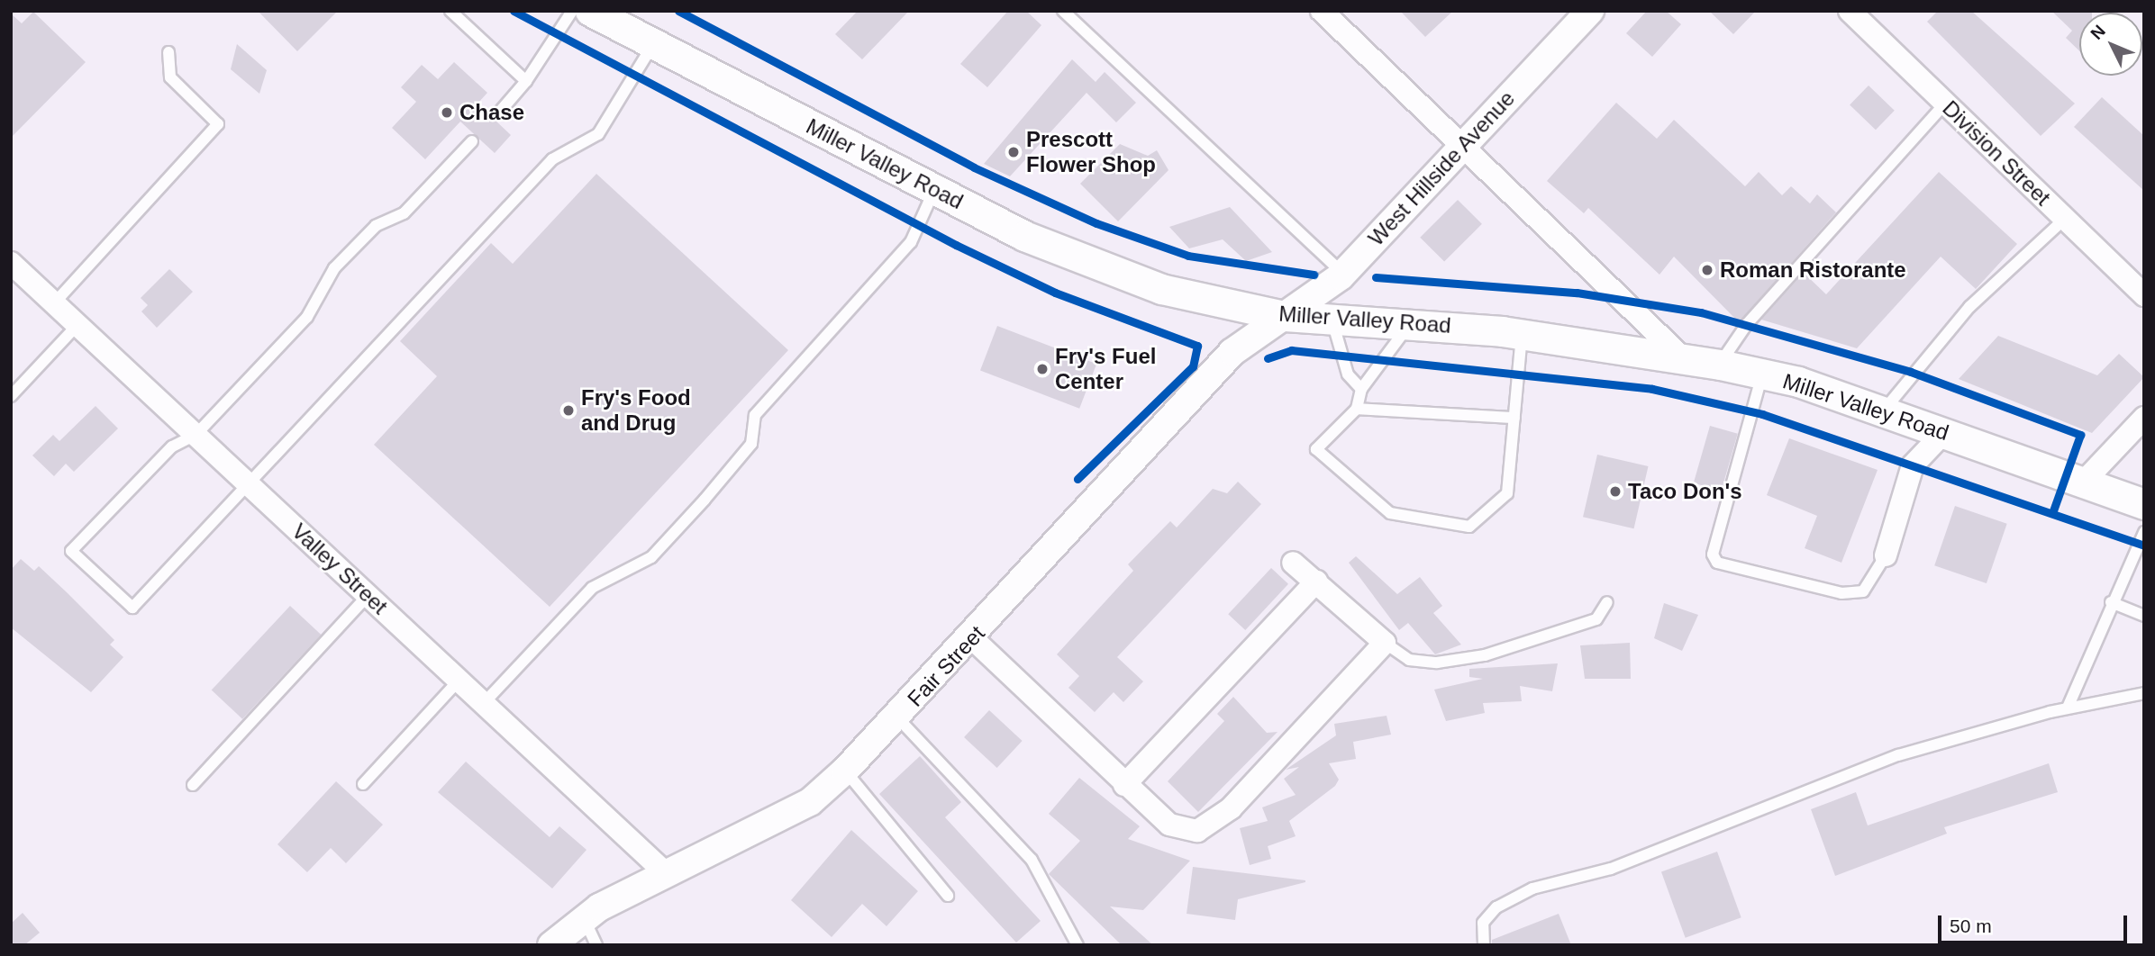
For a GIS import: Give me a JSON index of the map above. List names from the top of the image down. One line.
{"streets":{"main road":["Miller Valley Road"],"street":["Division Street","West Hillside Avenue","Valley Street","Fair Street"]},"crossings":[["Miller Valley Road","West Hillside Avenue"],["Miller Valley Road","Fair Street"],["West Hillside Avenue","Fair Street"],["Valley Street","Fair Street"]],"places":["Chase","Prescott Flower Shop","Roman Ristorante","Fry's Fuel Center","Fry's Food and Drug","Taco Don's"],"scale_bar":"50 m","north":"top left"}
